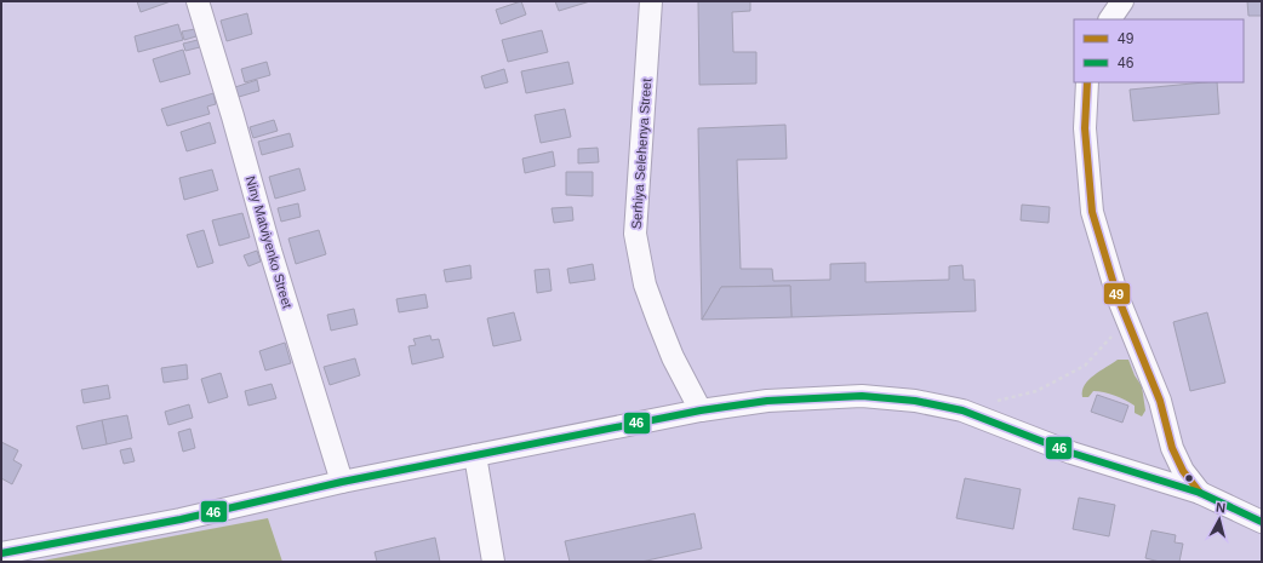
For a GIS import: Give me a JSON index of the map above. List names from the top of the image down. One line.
{"streets":{"street":["Serhiya Selehenya Street","Niny Matviyenko Street"]},"lines":["transit line 49","transit line 46"],"legend":["49","46"],"north":"top"}
